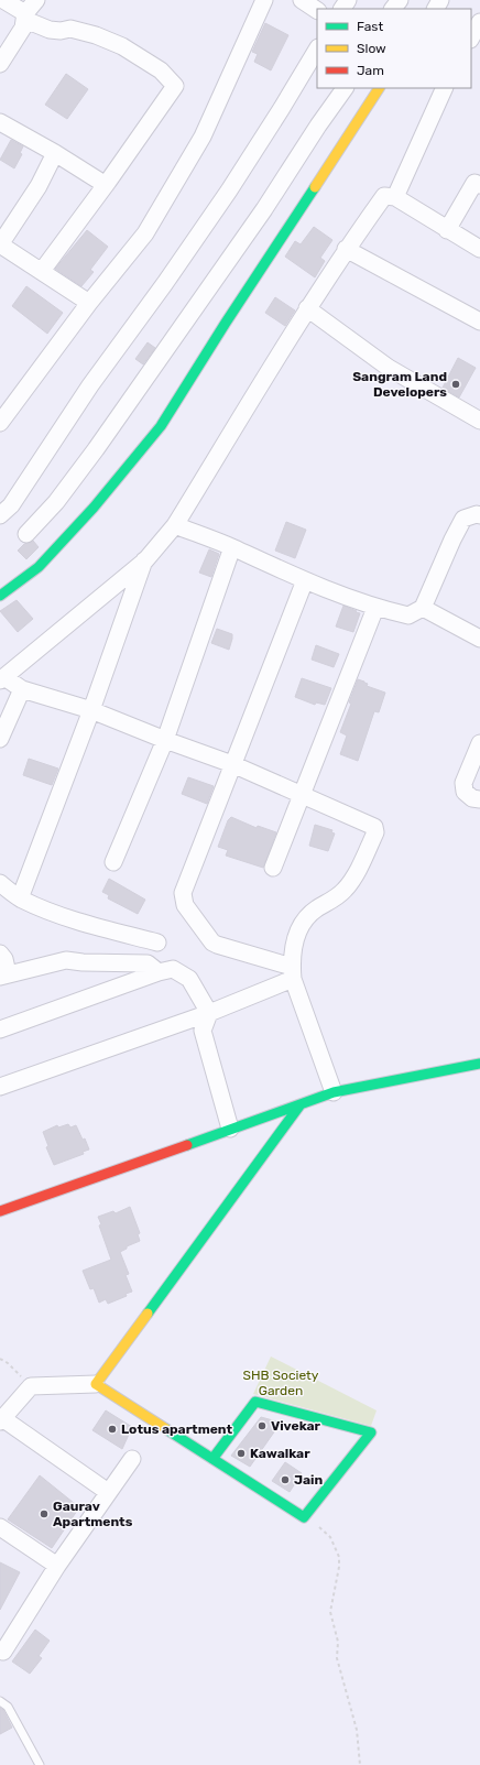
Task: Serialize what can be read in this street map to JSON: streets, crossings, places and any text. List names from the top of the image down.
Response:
{
  "parks": ["SHB Society Garden"],
  "places": [
    "Sangram Land Developers",
    "Vivekar",
    "Lotus apartment",
    "Kawalkar",
    "Jain",
    "Gaurav Apartments"
  ],
  "legend": ["Fast", "Slow", "Jam"]
}
